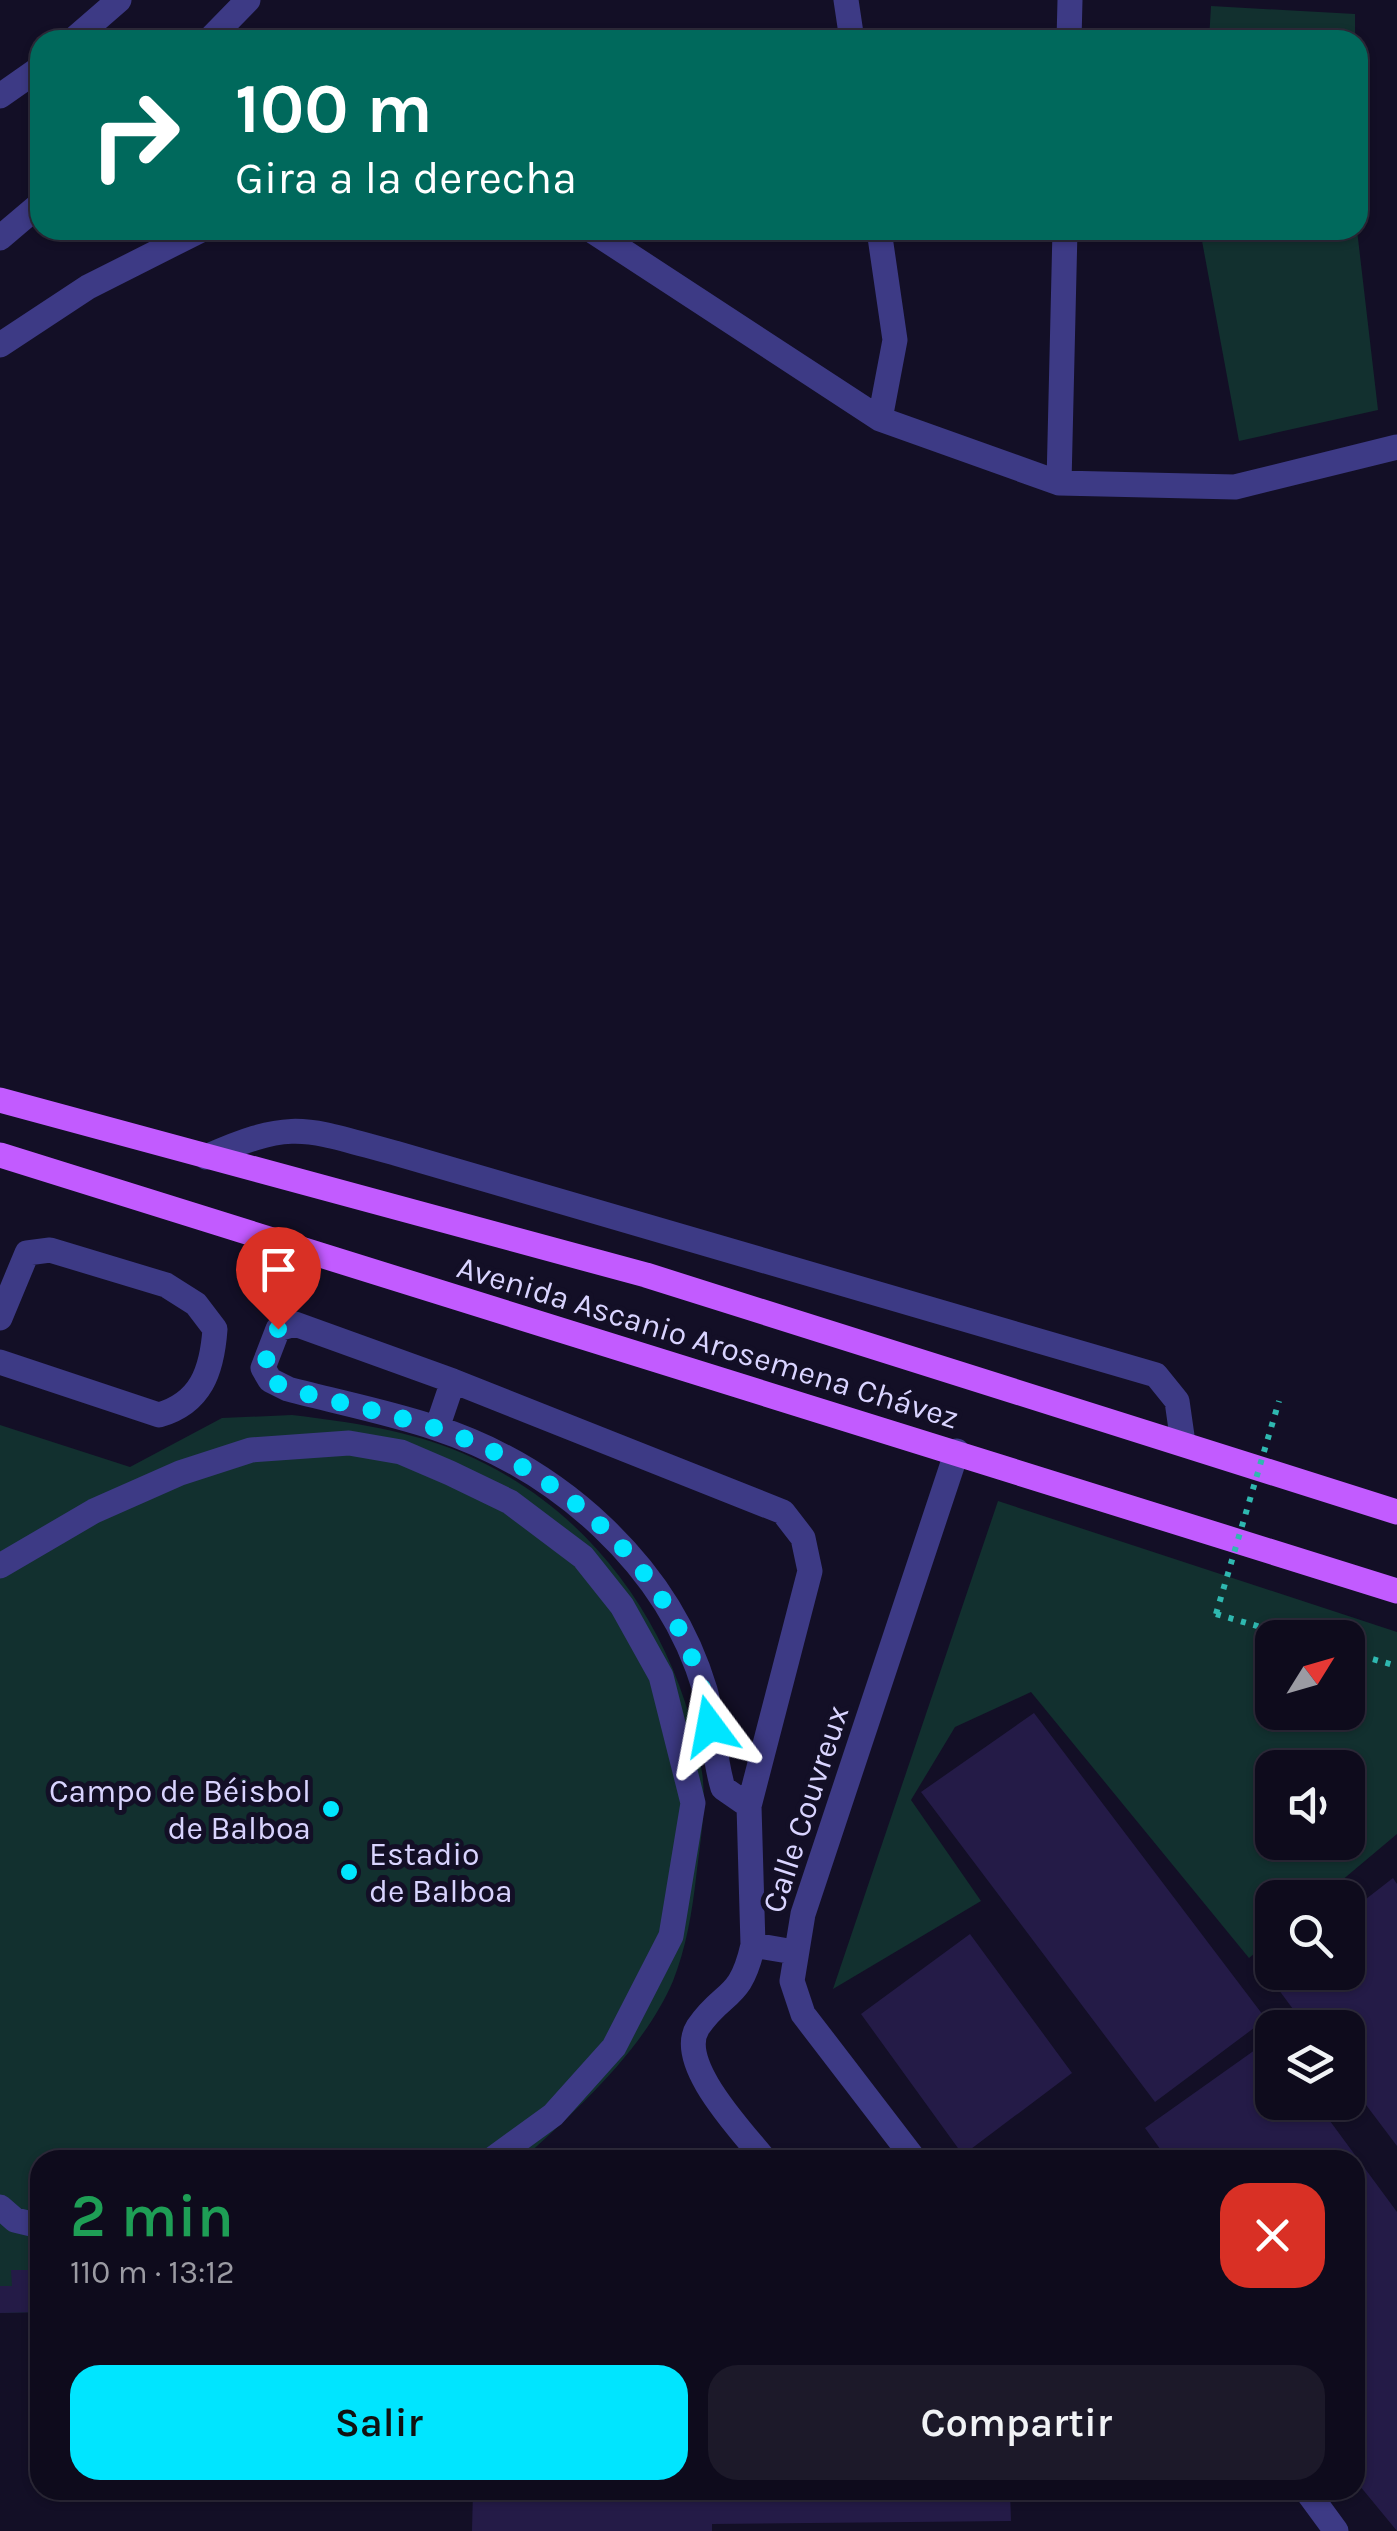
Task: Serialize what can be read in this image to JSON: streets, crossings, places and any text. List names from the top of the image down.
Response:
{
  "streets": {
    "main road": ["Avenida Ascanio Arosemena Chávez"],
    "street": ["Calle Couvreux"]
  },
  "crossings": [
    ["Avenida Ascanio Arosemena Chávez", "Calle Couvreux"]
  ],
  "places": ["Campo de Béisbol de Balboa", "Estadio de Balboa"],
  "north": "top right",
  "page": {
    "turn": ["100 m", "Gira a la derecha"],
    "heading": ["2 min", "110 m · 13:12"],
    "buttons": ["Salir", "Compartir"]
  }
}
